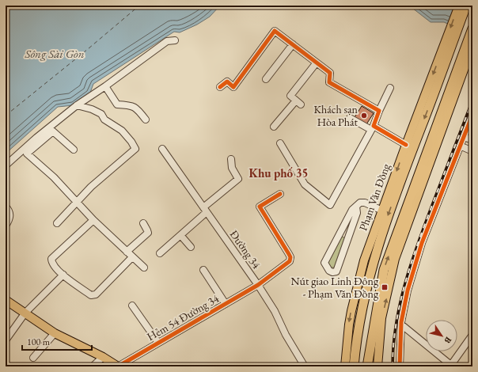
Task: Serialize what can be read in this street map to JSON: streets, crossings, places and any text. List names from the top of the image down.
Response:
{
  "streets": {
    "highway": ["Phạm Văn Đồng"],
    "street": ["Đường 34", "Hẻm 54 Đường 34"]
  },
  "crossings": [
    ["Đường 34", "Hẻm 54 Đường 34"]
  ],
  "districts": ["Khu phố 35"],
  "water": ["Sông Sài Gòn"],
  "places": {
    "other": ["Khách sạn Hòa Phát"],
    "transit": ["Nút giao Linh Đông - Phạm Văn Đồng"]
  },
  "scale_bar": "100 m",
  "north": "bottom right"
}
